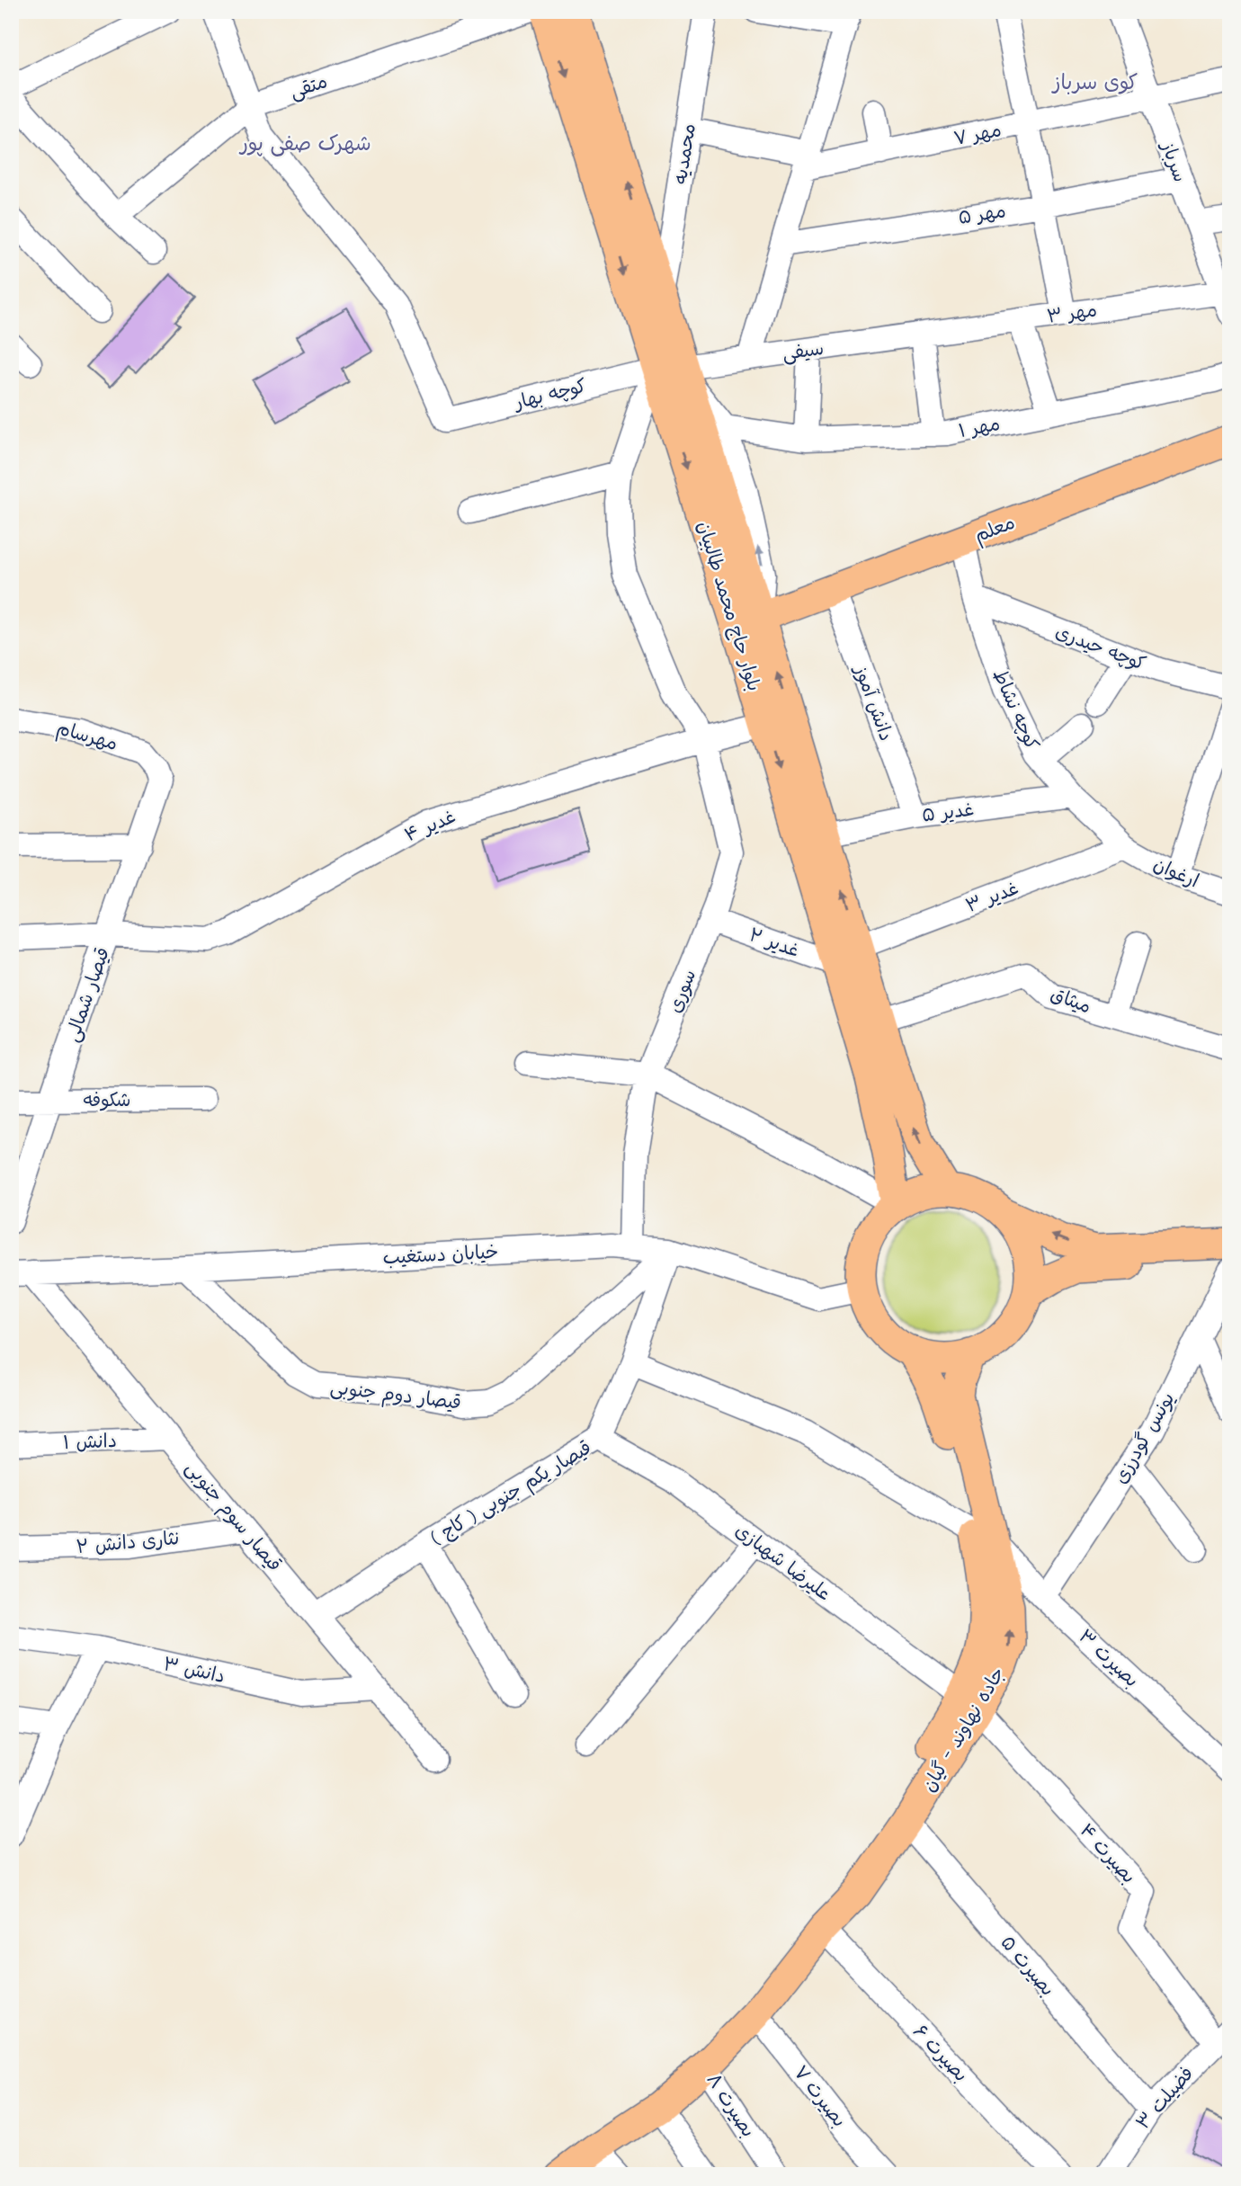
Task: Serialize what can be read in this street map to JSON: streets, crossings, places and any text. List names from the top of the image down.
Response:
{
  "streets": {
    "main road": ["معلم", "بلوار حاج محمد طالبیان", "جاده نهاوند - گیان"],
    "street": [
      "متقی",
      "مهر ۷",
      "محمدیه",
      "سرباز",
      "مهر ۵",
      "مهر ۳",
      "سیفی",
      "کوچه بهار",
      "مهر ۱",
      "کوچه حیدری",
      "دانش آموز",
      "کوچه نشاط",
      "مهرسام",
      "غدیر ۵",
      "غدیر ۴",
      "ارغوان",
      "غدیر ۳",
      "غدیر ۲",
      "سوری",
      "قیصار شمالی",
      "میثاق",
      "شکوفه",
      "خیابان دستغیب",
      "قیصار دوم جنوبی",
      "یونس گودرزی",
      "دانش ۱",
      "قیصار یکم جنوبی ( کاج )",
      "قیصار سوم جنوبی",
      "نثاری دانش ۲",
      "علیرضا شهبازی",
      "بصیرت ۳",
      "دانش ۳",
      "بصیرت ۴",
      "بصیرت ۵",
      "بصیرت ۶",
      "بصیرت ۷",
      "فضیلت ۳",
      "بصیرت ۸"
    ]
  },
  "crossings": [
    ["متقی", "کوچه بهار"],
    ["مهر ۷", "سرباز"],
    ["محمدیه", "بلوار حاج محمد طالبیان"],
    ["سرباز", "مهر ۵"],
    ["سرباز", "مهر ۳"],
    ["مهر ۳", "سیفی"],
    ["سیفی", "کوچه بهار"],
    ["سیفی", "بلوار حاج محمد طالبیان"],
    ["سیفی", "سوری"],
    ["کوچه بهار", "بلوار حاج محمد طالبیان"],
    ["کوچه بهار", "سوری"],
    ["معلم", "بلوار حاج محمد طالبیان"],
    ["معلم", "دانش آموز"],
    ["معلم", "کوچه نشاط"],
    ["بلوار حاج محمد طالبیان", "غدیر ۵"],
    ["بلوار حاج محمد طالبیان", "غدیر ۴"],
    ["بلوار حاج محمد طالبیان", "غدیر ۳"],
    ["بلوار حاج محمد طالبیان", "غدیر ۲"],
    ["بلوار حاج محمد طالبیان", "سوری"],
    ["بلوار حاج محمد طالبیان", "میثاق"],
    ["بلوار حاج محمد طالبیان", "خیابان دستغیب"],
    ["بلوار حاج محمد طالبیان", "جاده نهاوند - گیان"],
    ["کوچه حیدری", "کوچه نشاط"],
    ["دانش آموز", "غدیر ۵"],
    ["کوچه نشاط", "غدیر ۵"],
    ["کوچه نشاط", "ارغوان"],
    ["کوچه نشاط", "غدیر ۳"],
    ["مهرسام", "قیصار شمالی"],
    ["غدیر ۴", "سوری"],
    ["غدیر ۴", "قیصار شمالی"],
    ["ارغوان", "غدیر ۳"],
    ["غدیر ۳", "غدیر ۲"],
    ["غدیر ۲", "سوری"],
    ["سوری", "خیابان دستغیب"],
    ["قیصار شمالی", "شکوفه"],
    ["خیابان دستغیب", "قیصار دوم جنوبی"],
    ["خیابان دستغیب", "قیصار یکم جنوبی ( کاج )"],
    ["خیابان دستغیب", "قیصار سوم جنوبی"],
    ["خیابان دستغیب", "جاده نهاوند - گیان"],
    ["قیصار دوم جنوبی", "قیصار یکم جنوبی ( کاج )"],
    ["یونس گودرزی", "بصیرت ۳"],
    ["دانش ۱", "قیصار سوم جنوبی"],
    ["قیصار یکم جنوبی ( کاج )", "قیصار سوم جنوبی"],
    ["قیصار یکم جنوبی ( کاج )", "علیرضا شهبازی"],
    ["قیصار یکم جنوبی ( کاج )", "بصیرت ۳"],
    ["قیصار سوم جنوبی", "نثاری دانش ۲"],
    ["قیصار سوم جنوبی", "دانش ۳"],
    ["علیرضا شهبازی", "جاده نهاوند - گیان"],
    ["علیرضا شهبازی", "بصیرت ۴"],
    ["بصیرت ۳", "جاده نهاوند - گیان"],
    ["جاده نهاوند - گیان", "بصیرت ۴"],
    ["جاده نهاوند - گیان", "بصیرت ۵"],
    ["جاده نهاوند - گیان", "بصیرت ۶"],
    ["جاده نهاوند - گیان", "بصیرت ۷"],
    ["جاده نهاوند - گیان", "بصیرت ۸"],
    ["بصیرت ۴", "فضیلت ۳"],
    ["بصیرت ۵", "فضیلت ۳"]
  ],
  "districts": ["کوی سرباز", "شهرک صفی پور"]
}
